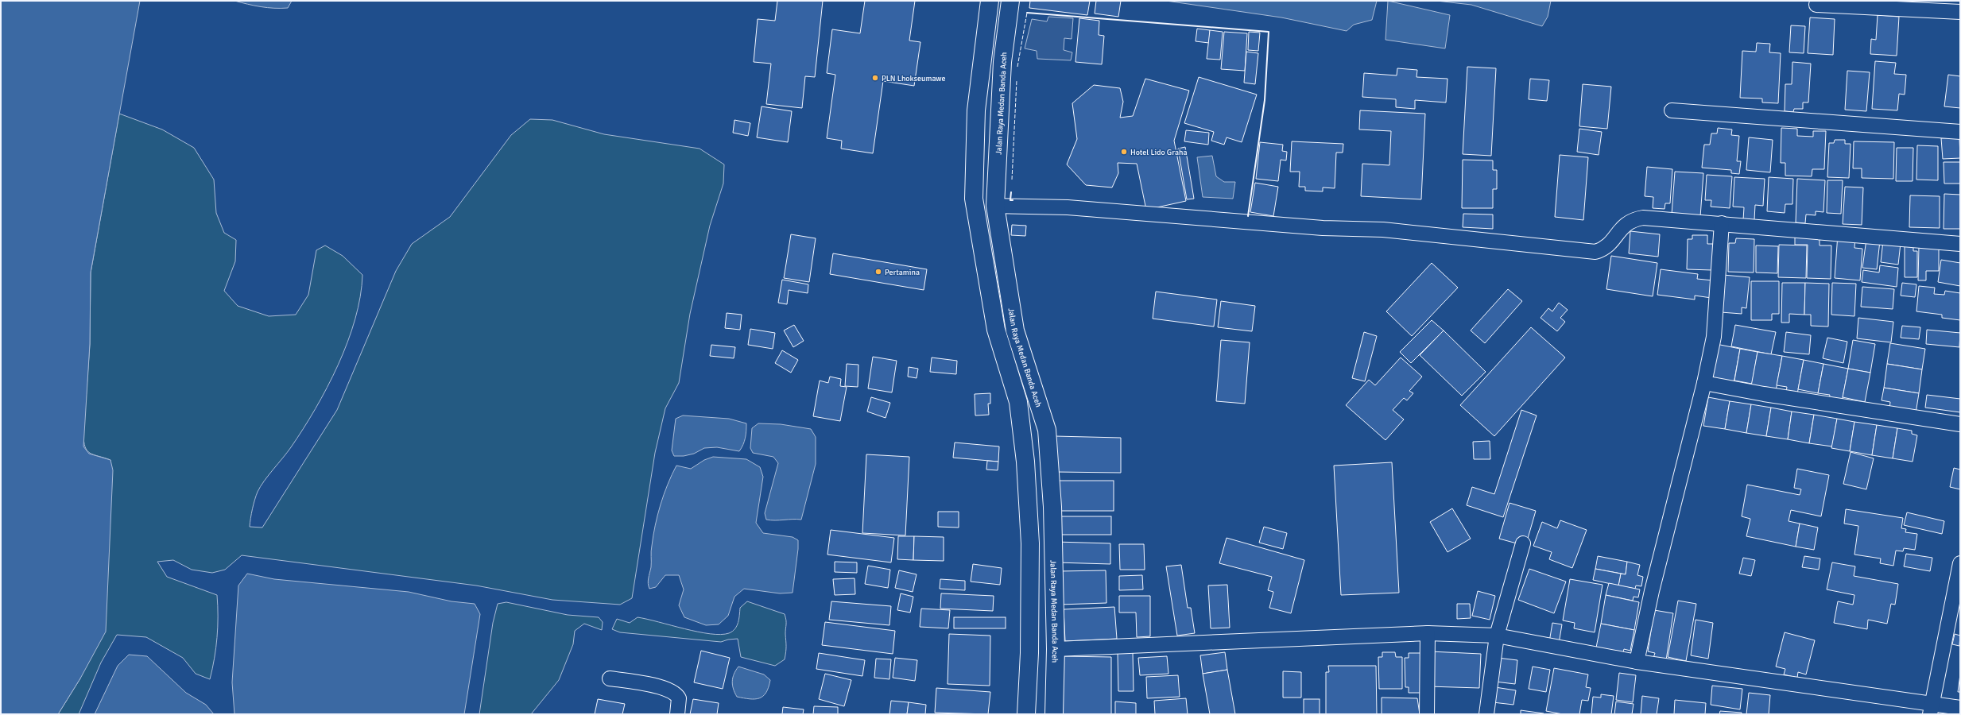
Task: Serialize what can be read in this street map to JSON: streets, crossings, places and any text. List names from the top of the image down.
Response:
{
  "streets": {
    "highway": ["Jalan Raya Medan Banda Aceh"]
  },
  "places": ["PLN Lhokseumawe", "Hotel Lido Graha", "Pertamina"]
}
